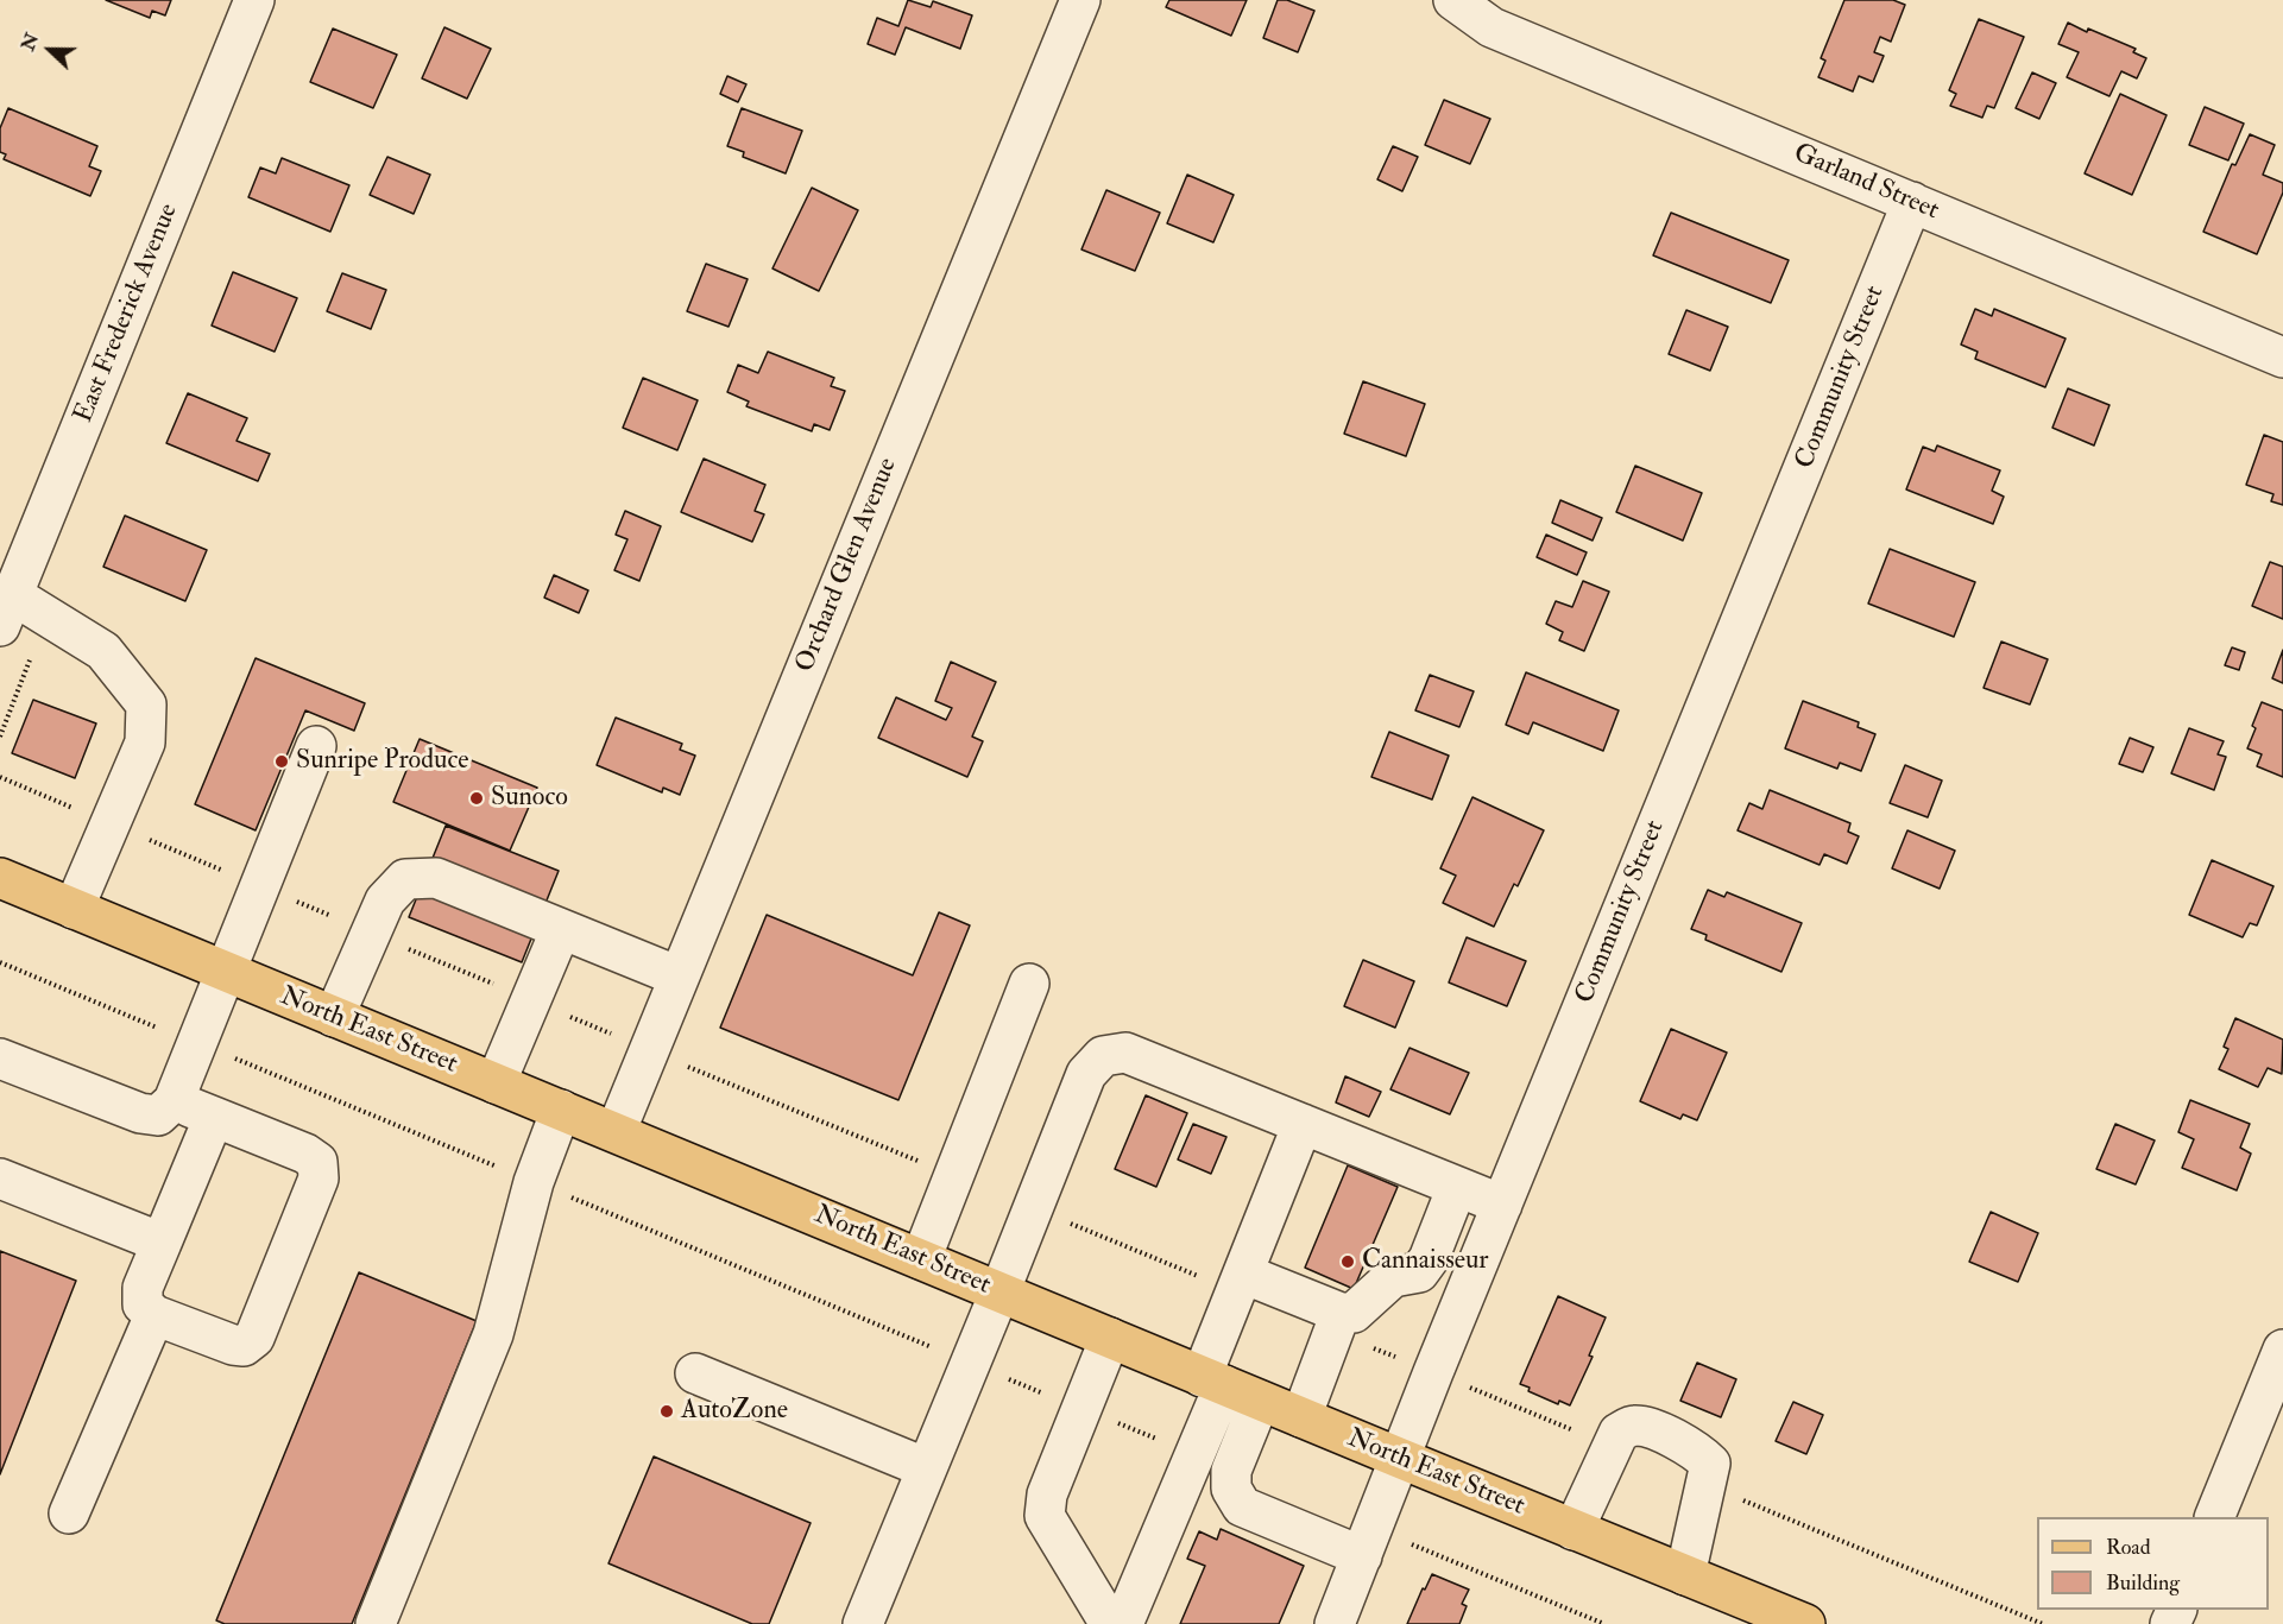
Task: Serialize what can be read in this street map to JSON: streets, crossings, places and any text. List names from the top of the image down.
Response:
{
  "streets": {
    "main road": ["North East Street"],
    "street": [
      "Garland Street",
      "East Frederick Avenue",
      "Community Street",
      "Orchard Glen Avenue"
    ]
  },
  "crossings": [
    ["Garland Street", "Community Street"],
    ["Community Street", "North East Street"],
    ["Orchard Glen Avenue", "North East Street"]
  ],
  "places": [
    "Sunripe Produce",
    "Sunoco",
    "Cannaisseur",
    "AutoZone"
  ],
  "legend": ["Road", "Building"],
  "north": "left"
}
